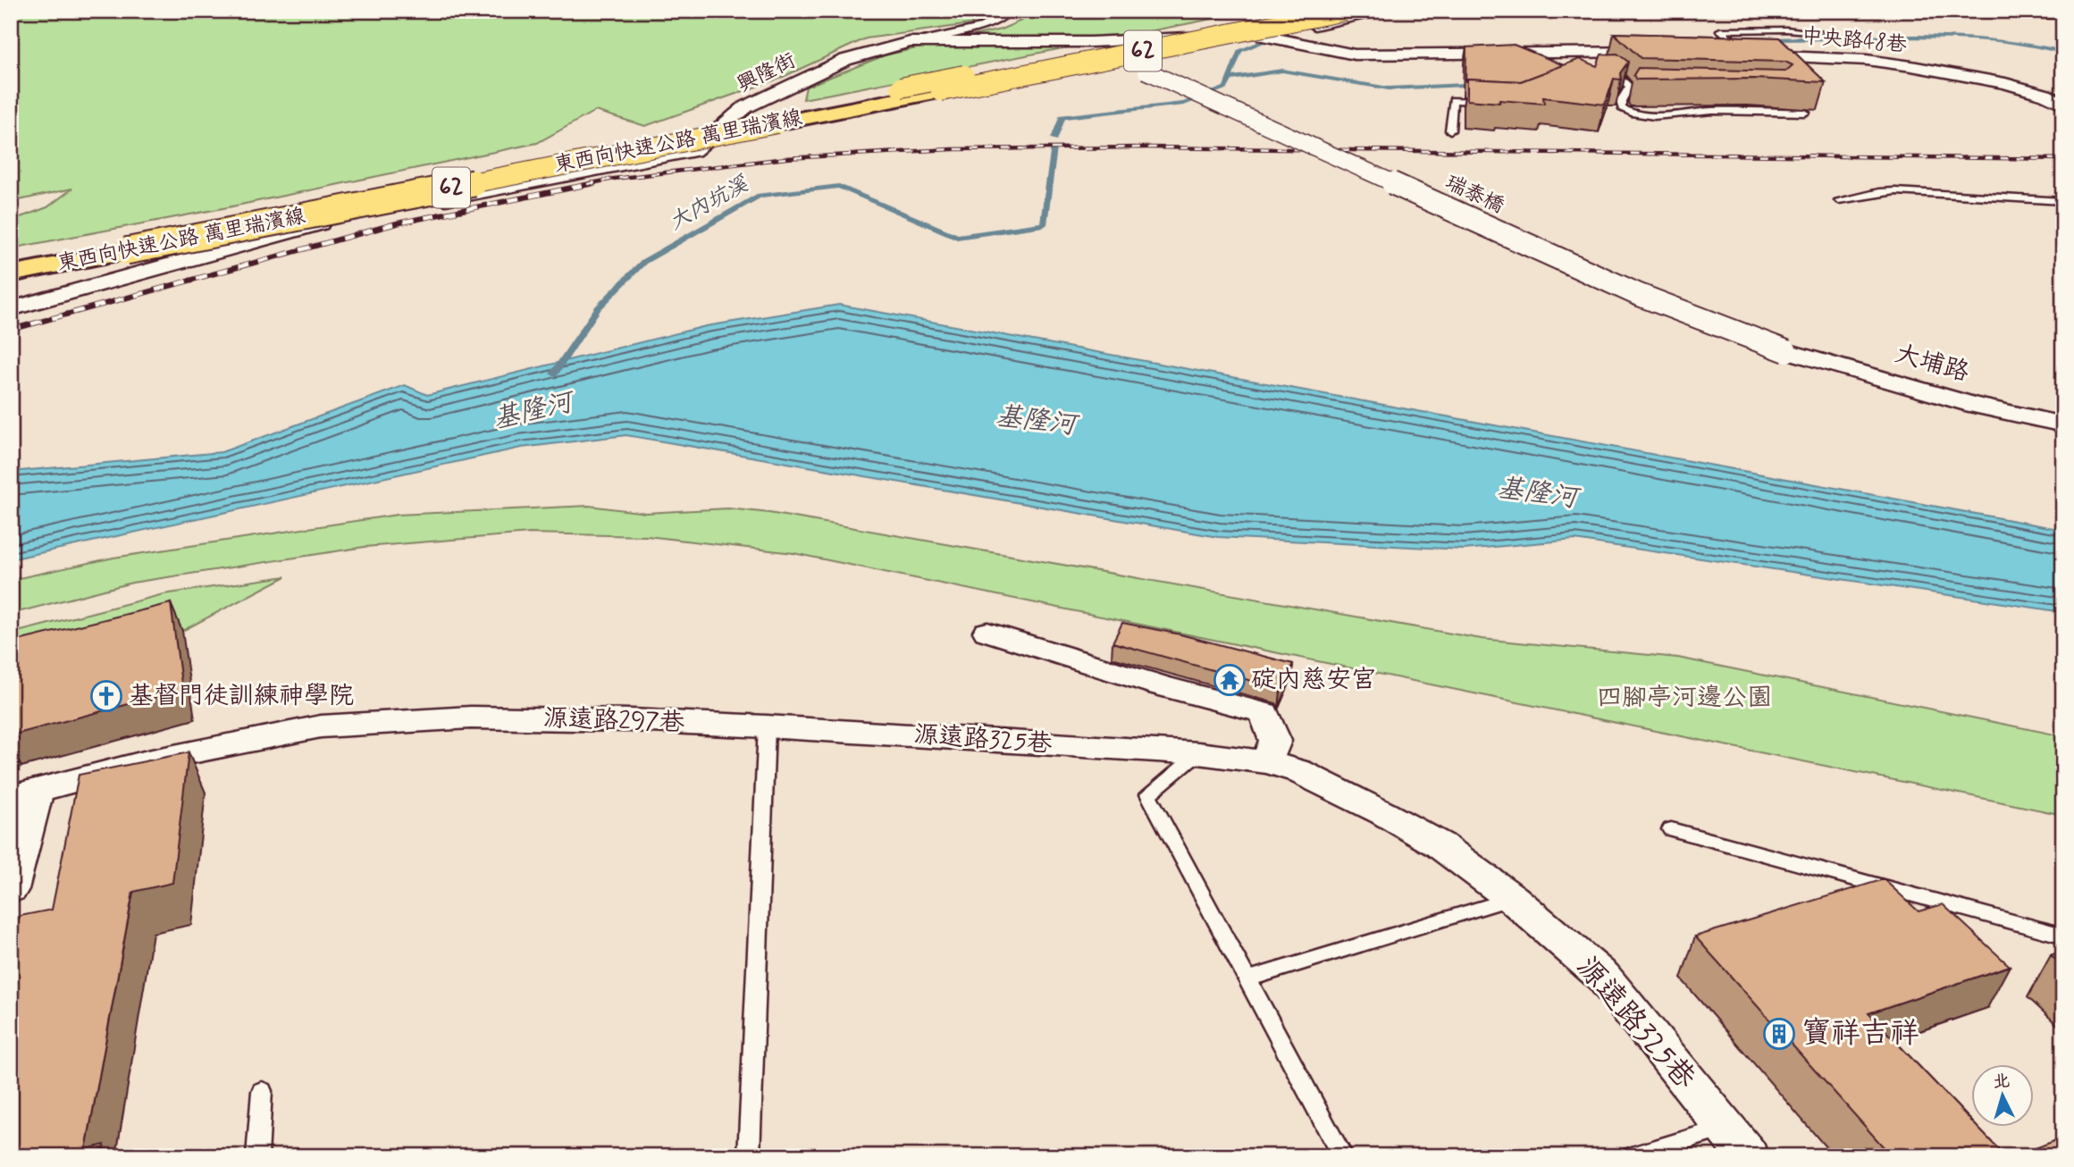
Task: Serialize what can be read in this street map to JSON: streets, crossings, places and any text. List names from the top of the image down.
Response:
{
  "streets": {
    "highway": ["62", "東西向快速公路 萬里瑞濱線"],
    "street": [
      "中央路48巷",
      "興隆街",
      "瑞泰橋",
      "大埔路",
      "源遠路297巷",
      "源遠路325巷"
    ]
  },
  "crossings": [
    ["瑞泰橋", "大埔路"],
    ["源遠路297巷", "源遠路325巷"]
  ],
  "water": ["大內坑溪", "基隆河"],
  "parks": ["四腳亭河邊公園"],
  "places": {
    "temple": ["碇內慈安宮"],
    "church": ["基督門徒訓練神學院"],
    "building": ["寶祥吉祥"]
  },
  "north": "top"
}
